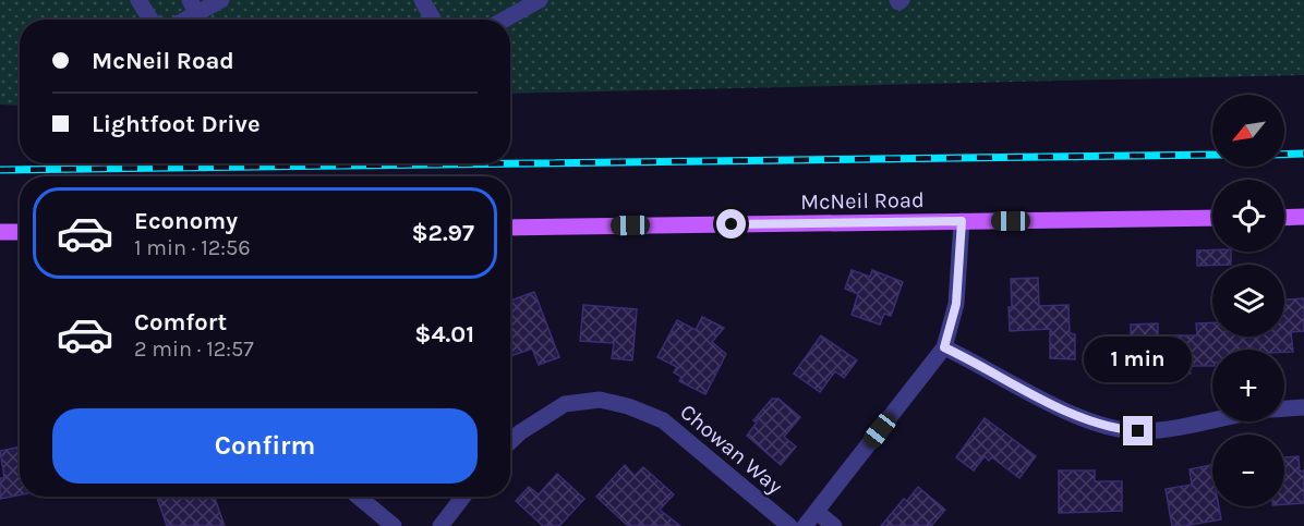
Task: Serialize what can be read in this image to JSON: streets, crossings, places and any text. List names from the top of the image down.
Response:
{
  "streets": {
    "main road": ["McNeil Road"],
    "street": ["Chowan Way"]
  },
  "north": "bottom left",
  "page": {
    "banner": ["McNeil Road", "Lightfoot Drive"],
    "map_buttons": ["+", "−"],
    "list": [
      {
        "name": "Economy",
        "note": "1 min · 12:56",
        "value": "$2.97"
      },
      {
        "name": "Comfort",
        "note": "2 min · 12:57",
        "value": "$4.01"
      }
    ],
    "bubble": "1 min",
    "buttons": "Confirm"
  }
}
